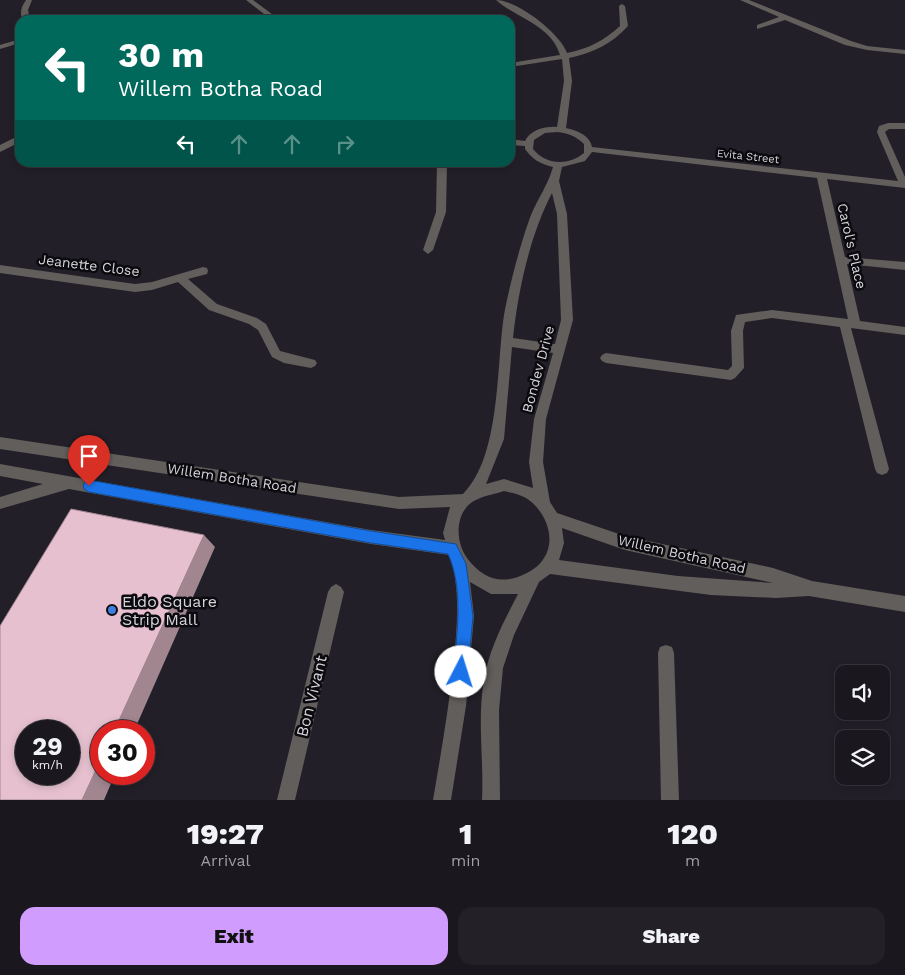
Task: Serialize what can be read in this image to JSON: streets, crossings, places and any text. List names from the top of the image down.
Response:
{
  "streets": {
    "street": [
      "Evita Street",
      "Carol's Place",
      "Jeanette Close",
      "Bondev Drive",
      "Willem Botha Road",
      "Bon Vivant"
    ]
  },
  "crossings": [
    ["Evita Street", "Carol's Place"],
    ["Evita Street", "Bondev Drive"],
    ["Bondev Drive", "Willem Botha Road"]
  ],
  "places": ["Eldo Square Strip Mall"],
  "page": {
    "turn": ["30 m", "Willem Botha Road"],
    "speed": "29 km/h",
    "limit": "30",
    "eta": [
      "19:27",
      "Arrival",
      "1",
      "min",
      "120",
      "m"
    ],
    "buttons": ["Exit", "Share"]
  }
}
